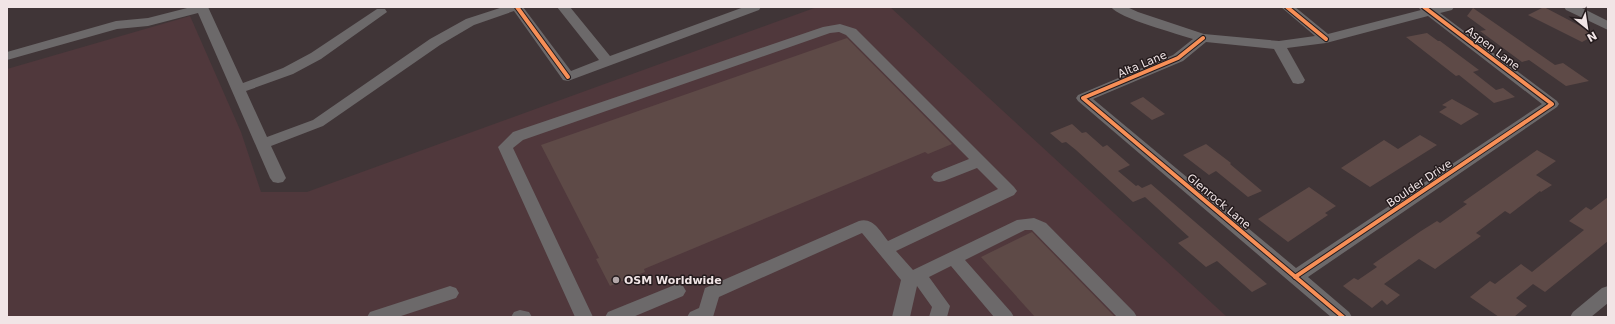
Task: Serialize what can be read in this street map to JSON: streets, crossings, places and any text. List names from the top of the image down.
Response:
{
  "streets": {
    "street": [
      "Aspen Lane",
      "Alta Lane",
      "Boulder Drive",
      "Glenrock Lane"
    ]
  },
  "crossings": [
    ["Aspen Lane", "Boulder Drive"],
    ["Alta Lane", "Glenrock Lane"],
    ["Boulder Drive", "Glenrock Lane"]
  ],
  "places": ["OSM Worldwide"],
  "north": "bottom right"
}
